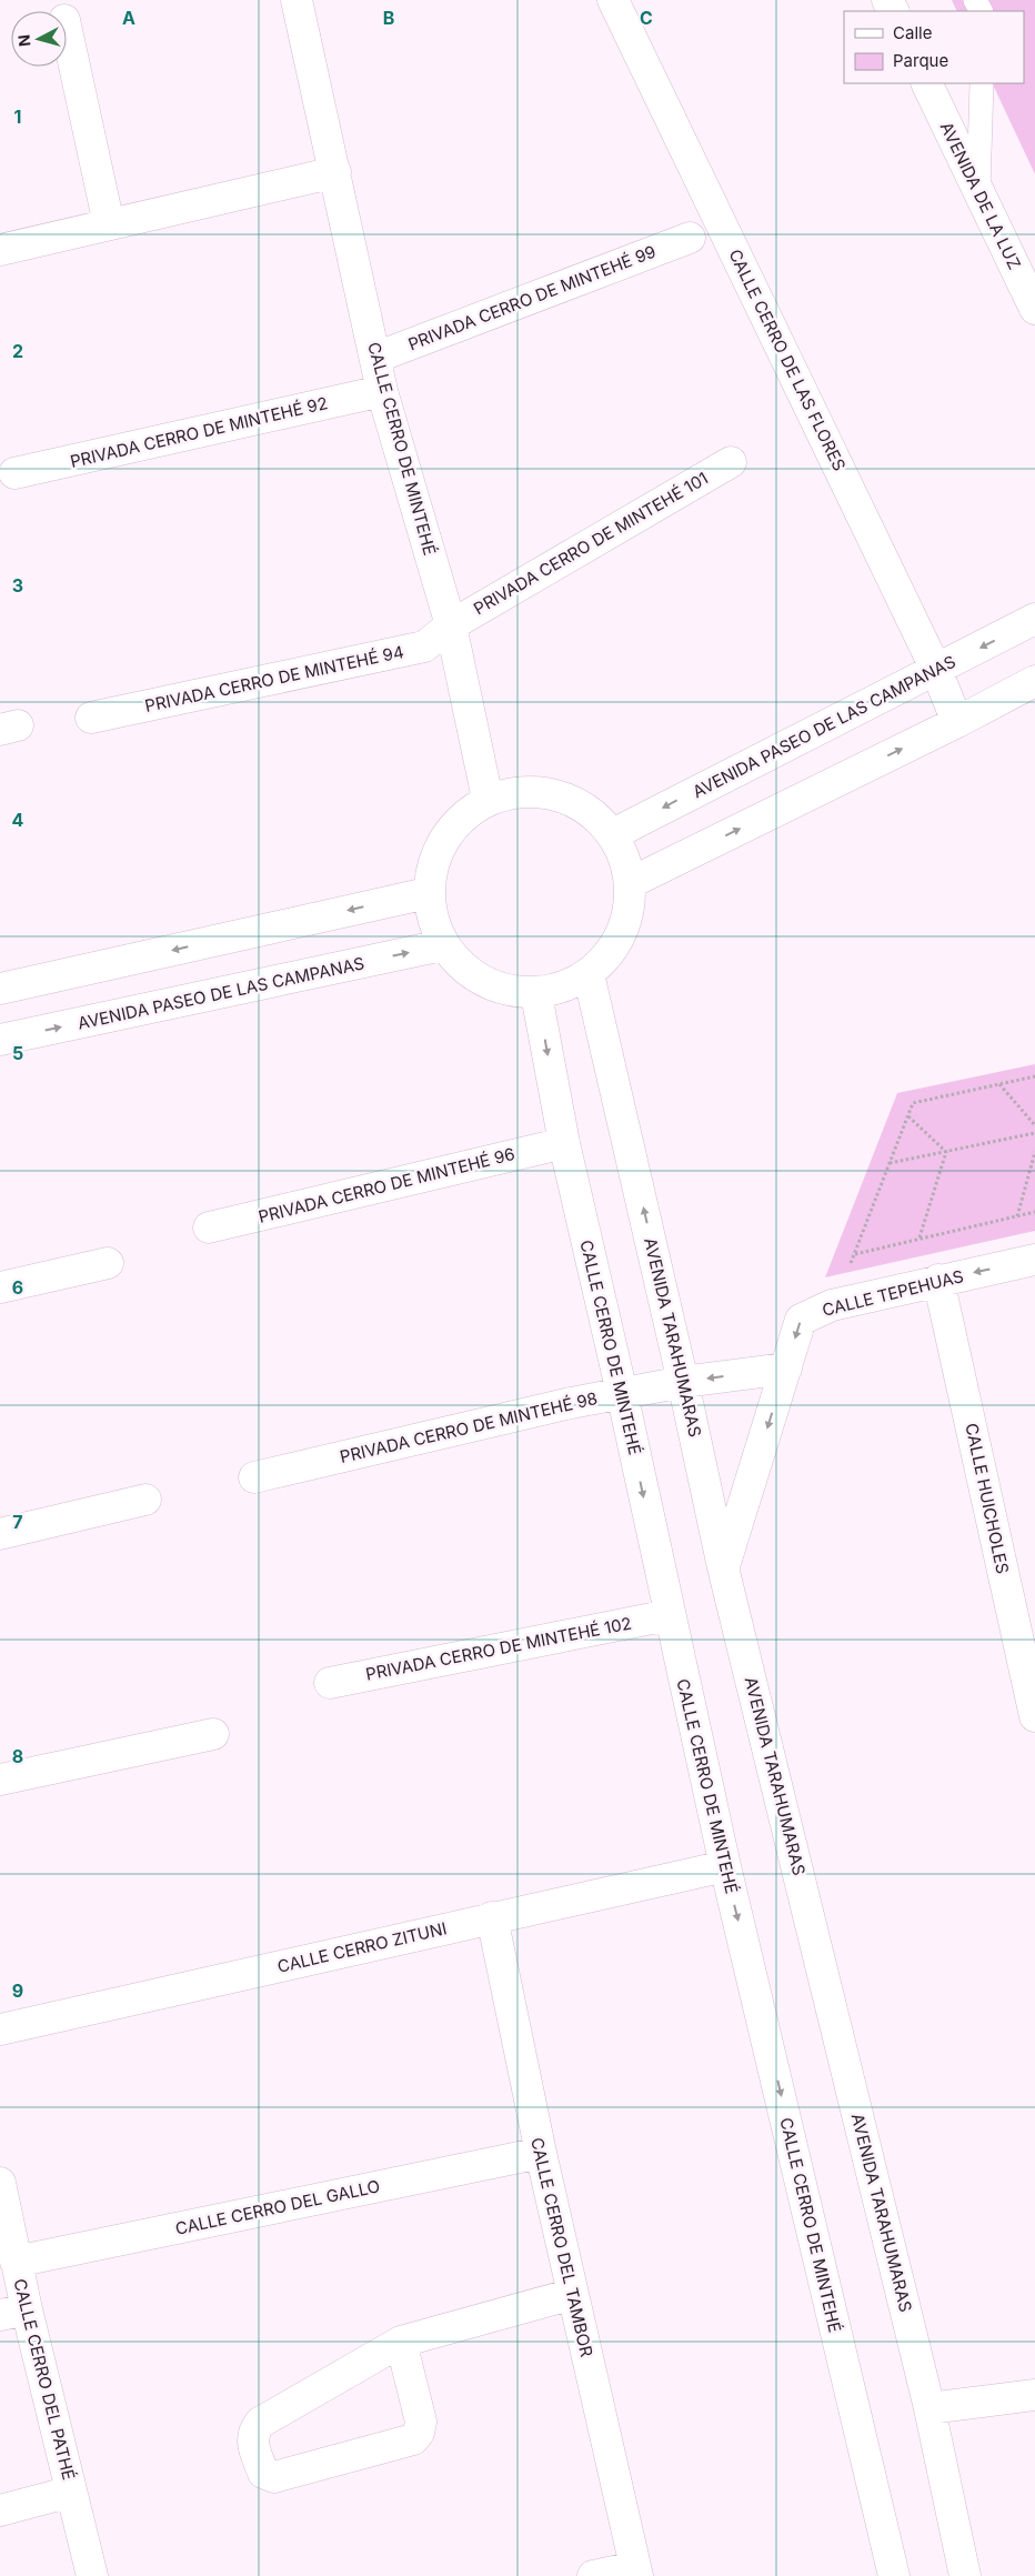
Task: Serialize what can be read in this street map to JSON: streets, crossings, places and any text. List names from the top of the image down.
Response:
{
  "streets": {
    "street": [
      "AVENIDA DE LA LUZ",
      "PRIVADA CERRO DE MINTEHÉ 99",
      "CALLE CERRO DE LAS FLORES",
      "PRIVADA CERRO DE MINTEHÉ 92",
      "CALLE CERRO DE MINTEHÉ",
      "PRIVADA CERRO DE MINTEHÉ 101",
      "PRIVADA CERRO DE MINTEHÉ 94",
      "AVENIDA PASEO DE LAS CAMPANAS",
      "PRIVADA CERRO DE MINTEHÉ 96",
      "CALLE TEPEHUAS",
      "AVENIDA TARAHUMARAS",
      "PRIVADA CERRO DE MINTEHÉ 98",
      "CALLE HUICHOLES",
      "PRIVADA CERRO DE MINTEHÉ 102",
      "CALLE CERRO ZITUNI",
      "CALLE CERRO DEL GALLO",
      "CALLE CERRO DEL TAMBOR",
      "CALLE CERRO DEL PATHÉ"
    ]
  },
  "crossings": [
    ["PRIVADA CERRO DE MINTEHÉ 99", "CALLE CERRO DE MINTEHÉ"],
    ["CALLE CERRO DE LAS FLORES", "AVENIDA PASEO DE LAS CAMPANAS"],
    ["PRIVADA CERRO DE MINTEHÉ 92", "CALLE CERRO DE MINTEHÉ"],
    ["CALLE CERRO DE MINTEHÉ", "PRIVADA CERRO DE MINTEHÉ 101"],
    ["CALLE CERRO DE MINTEHÉ", "PRIVADA CERRO DE MINTEHÉ 94"],
    ["CALLE CERRO DE MINTEHÉ", "PRIVADA CERRO DE MINTEHÉ 96"],
    ["CALLE CERRO DE MINTEHÉ", "PRIVADA CERRO DE MINTEHÉ 98"],
    ["CALLE CERRO DE MINTEHÉ", "PRIVADA CERRO DE MINTEHÉ 102"],
    ["CALLE CERRO DE MINTEHÉ", "CALLE CERRO ZITUNI"],
    ["PRIVADA CERRO DE MINTEHÉ 101", "PRIVADA CERRO DE MINTEHÉ 94"],
    ["CALLE TEPEHUAS", "AVENIDA TARAHUMARAS"],
    ["CALLE TEPEHUAS", "CALLE HUICHOLES"],
    ["AVENIDA TARAHUMARAS", "PRIVADA CERRO DE MINTEHÉ 98"],
    ["CALLE CERRO ZITUNI", "CALLE CERRO DEL TAMBOR"],
    ["CALLE CERRO DEL GALLO", "CALLE CERRO DEL TAMBOR"],
    ["CALLE CERRO DEL GALLO", "CALLE CERRO DEL PATHÉ"]
  ],
  "one_way": ["CALLE CERRO DE MINTEHÉ", "CALLE TEPEHUAS"],
  "legend": ["Calle", "Parque"],
  "north": "left",
  "grid": {
    "columns": ["A", "B", "C"],
    "rows": [
      "1",
      "2",
      "3",
      "4",
      "5",
      "6",
      "7",
      "8",
      "9"
    ]
  }
}
